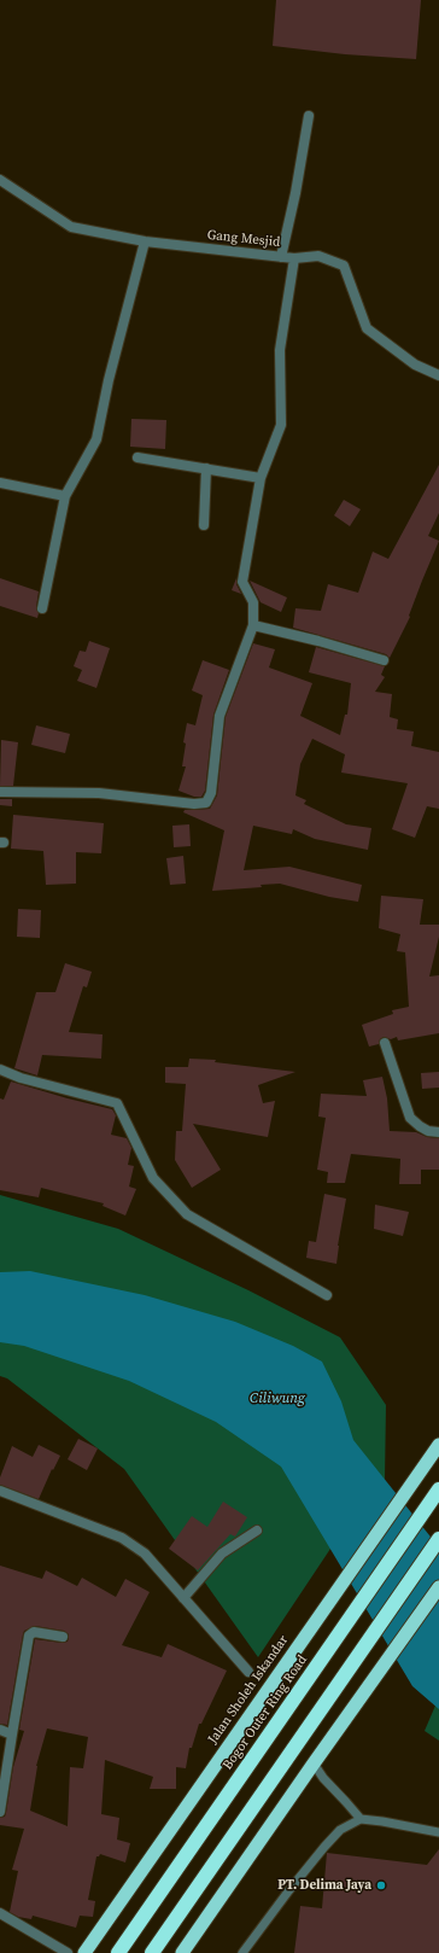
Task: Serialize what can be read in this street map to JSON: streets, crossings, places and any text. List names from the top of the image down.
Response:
{
  "streets": {
    "highway": ["Jalan Sholeh Iskandar", "Bogor Outer Ring Road"],
    "street": ["Gang Mesjid"]
  },
  "water": ["Ciliwung"],
  "places": ["PT. Delima Jaya"]
}
